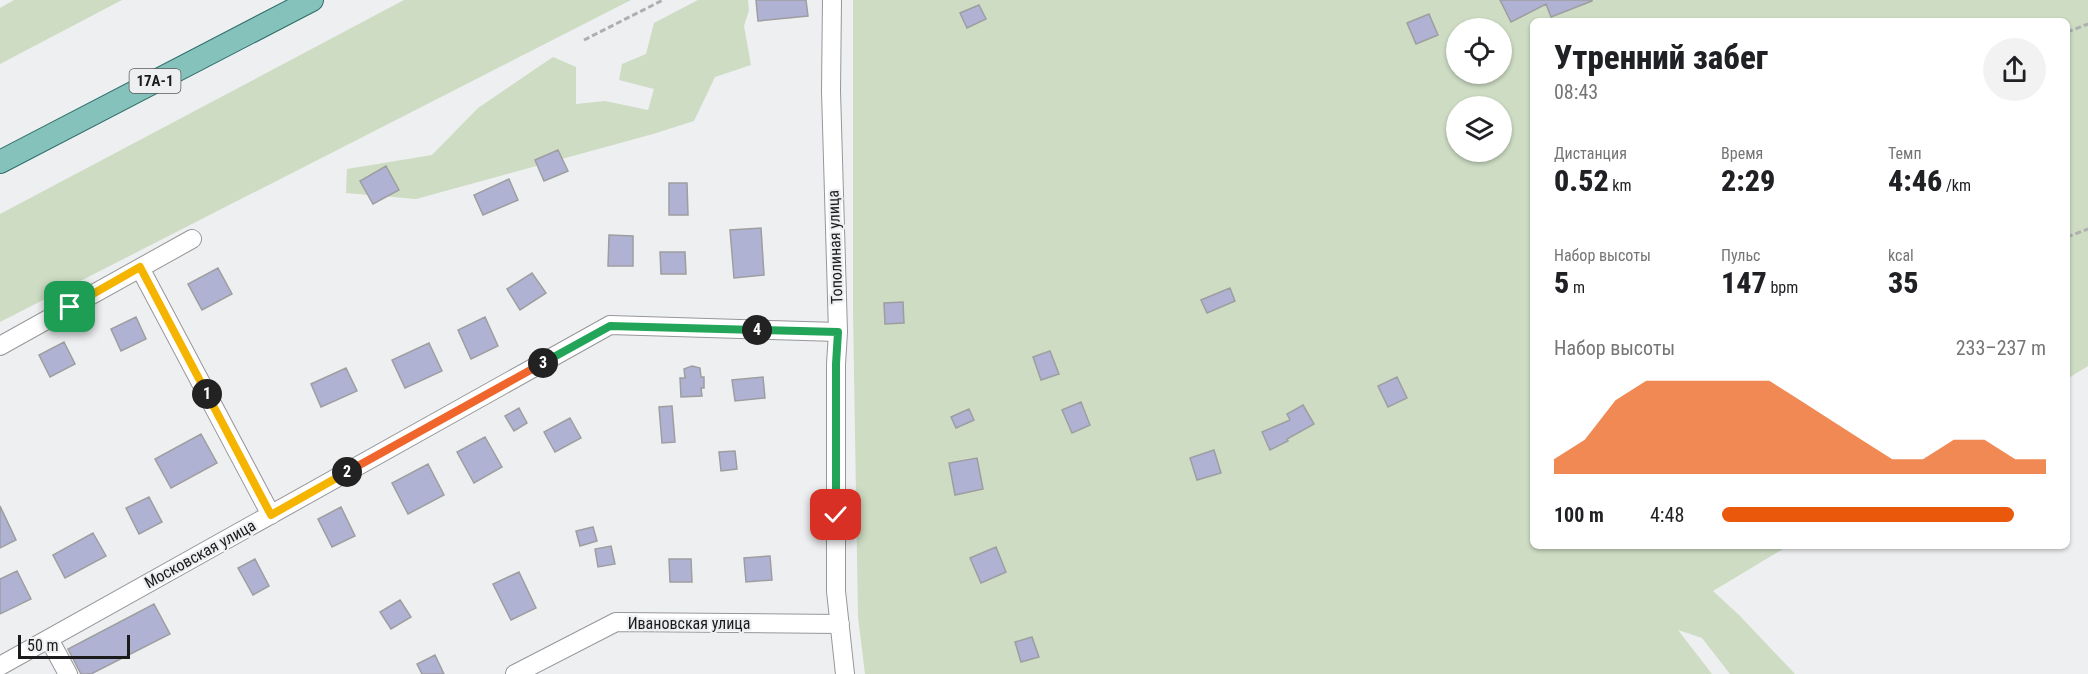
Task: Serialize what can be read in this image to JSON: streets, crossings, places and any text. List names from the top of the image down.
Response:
{
  "streets": {
    "main road": ["17А-1"],
    "street": ["Тополиная улица", "Московская улица", "Ивановская улица"]
  },
  "crossings": [
    ["Тополиная улица", "Московская улица"],
    ["Тополиная улица", "Ивановская улица"]
  ],
  "scale_bar": "50 m",
  "page": {
    "heading": ["Утренний забег", "08:43"],
    "stats": [
      ["Дистанция", "0.52 km"],
      ["Время", "2:29"],
      ["Темп", "4:46 /km"],
      ["Набор высоты", "5 m"],
      ["Пульс", "147 bpm"],
      ["kcal", "35"]
    ],
    "pins": [
      "4",
      "3",
      "1",
      "2"
    ],
    "chart": ["Набор высоты", "233–237 m"],
    "list": [
      {
        "name": "100 m",
        "note": "4:48"
      }
    ],
    "scale": "50 m"
  }
}
